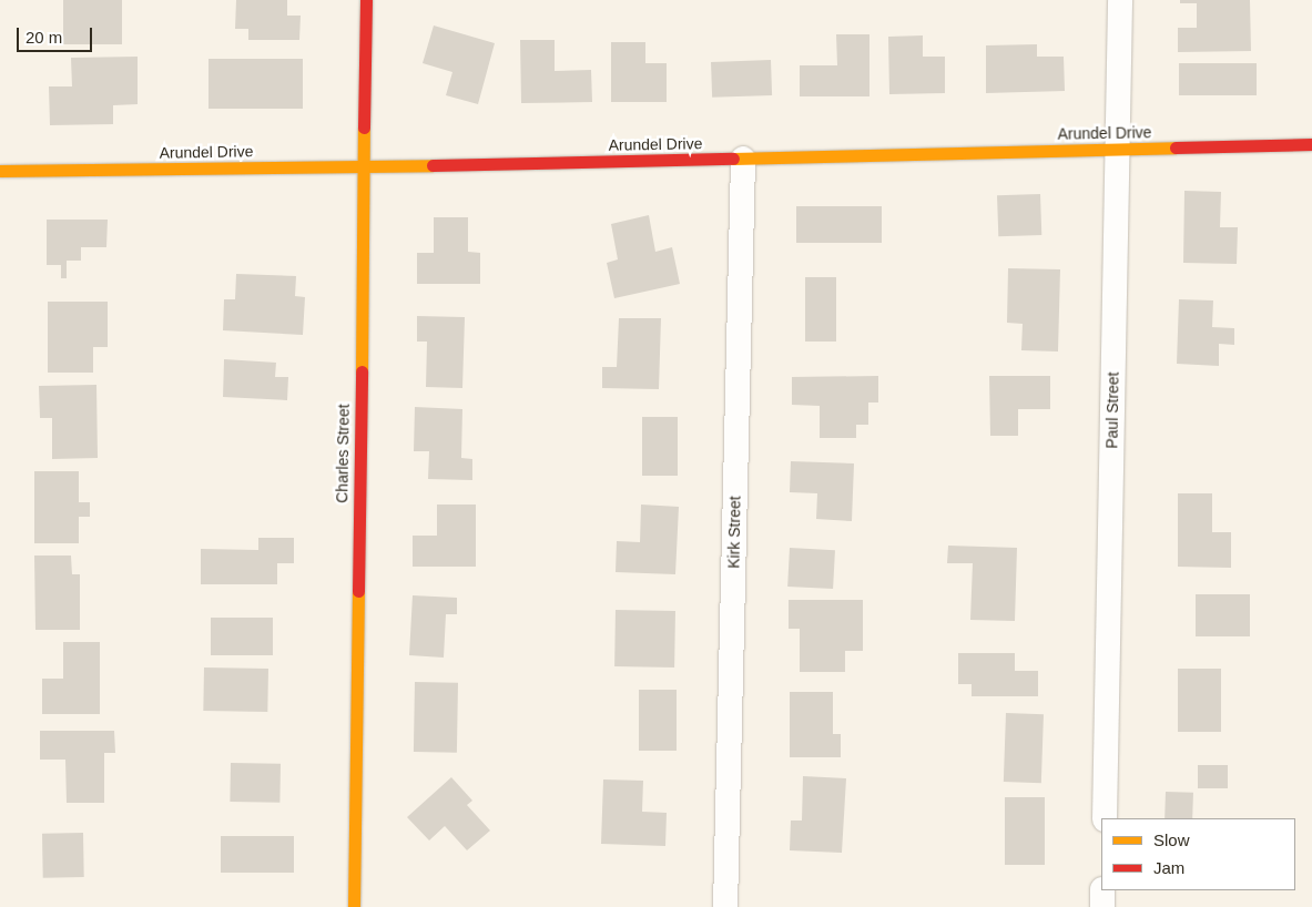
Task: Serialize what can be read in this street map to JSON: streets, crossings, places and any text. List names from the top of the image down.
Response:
{
  "streets": {
    "street": [
      "Arundel Drive",
      "Paul Street",
      "Charles Street",
      "Kirk Street"
    ]
  },
  "crossings": [
    ["Arundel Drive", "Paul Street"],
    ["Arundel Drive", "Charles Street"],
    ["Arundel Drive", "Kirk Street"]
  ],
  "legend": ["Slow", "Jam"],
  "scale_bar": "20 m"
}
